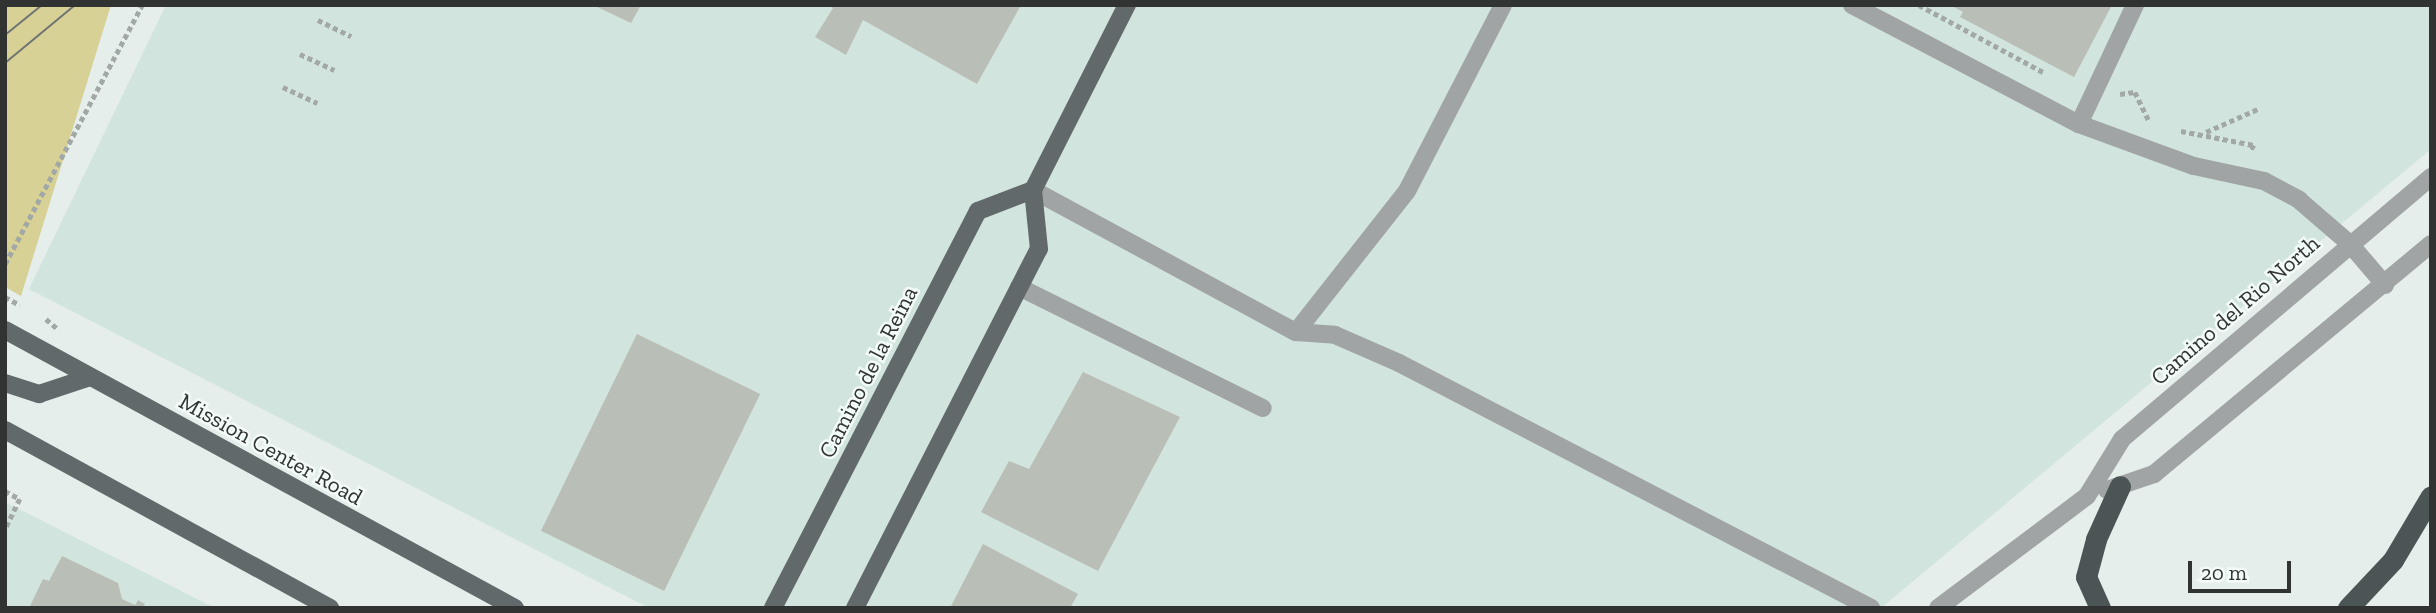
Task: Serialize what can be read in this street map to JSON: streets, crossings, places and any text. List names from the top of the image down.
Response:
{
  "streets": {
    "main road": ["Camino de la Reina", "Mission Center Road"],
    "street": ["Camino del Rio North"]
  },
  "scale_bar": "20 m"
}
